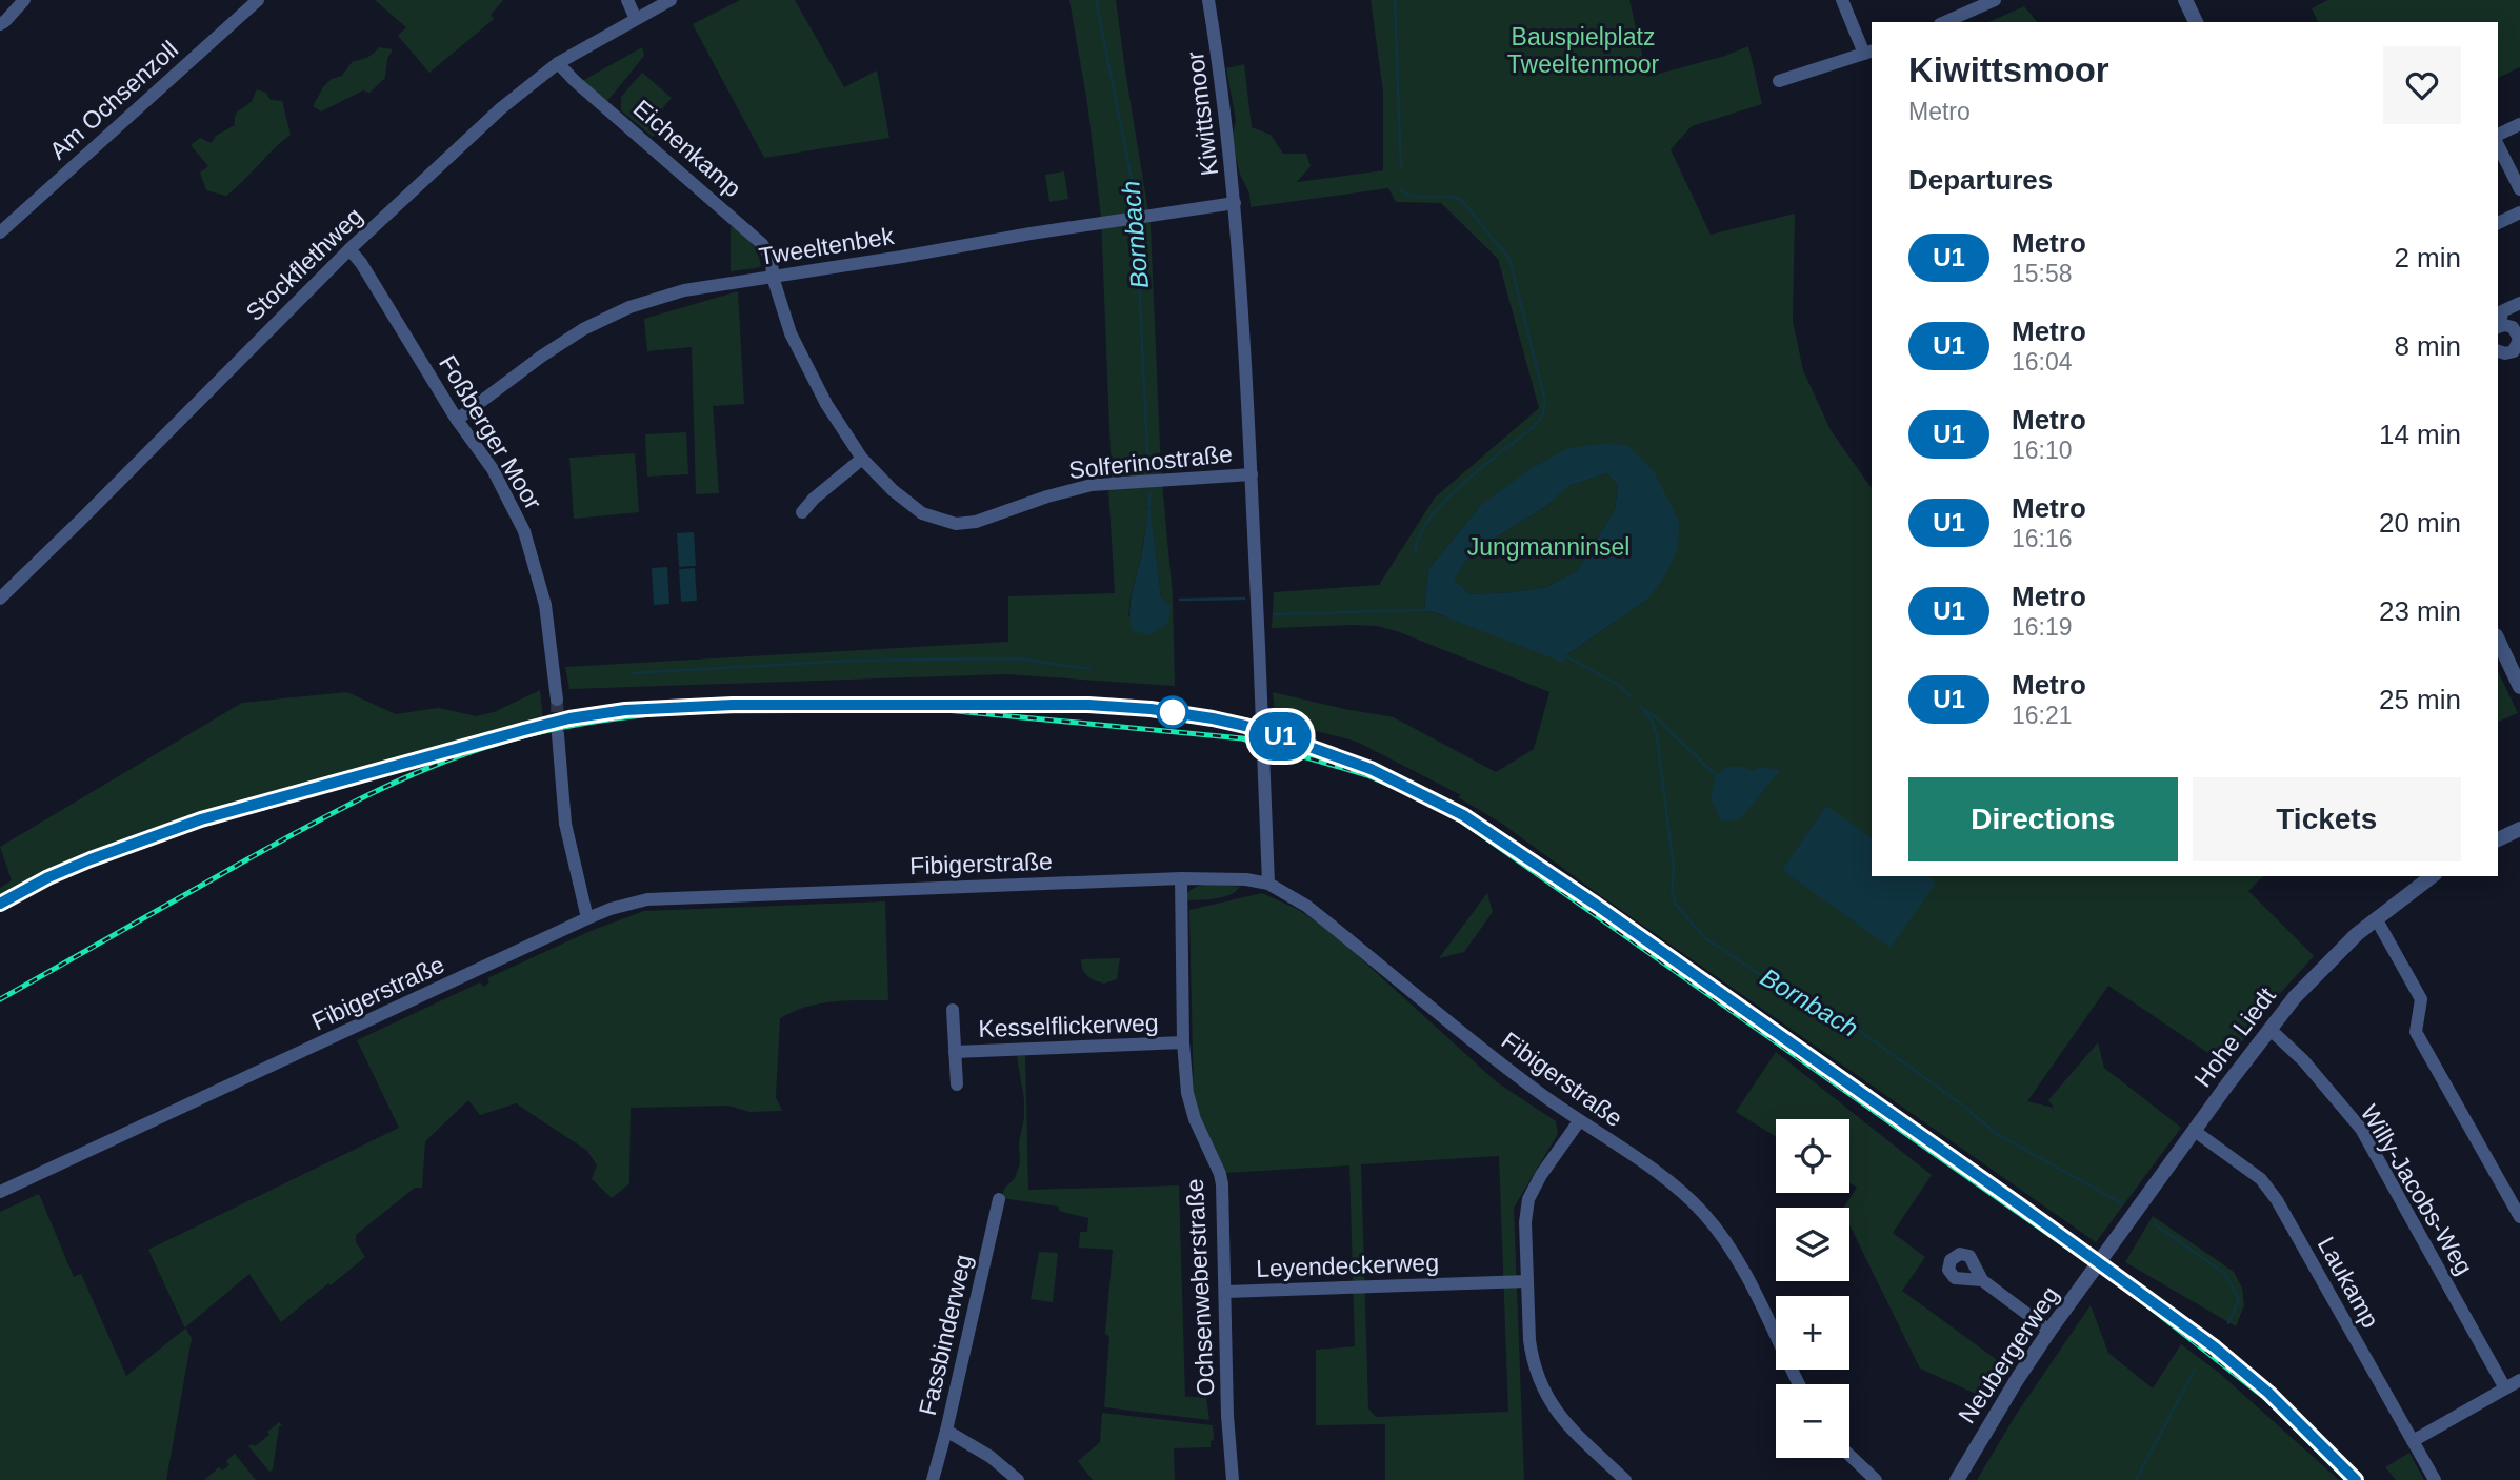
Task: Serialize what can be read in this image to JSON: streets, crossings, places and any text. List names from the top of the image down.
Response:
{
  "streets": {
    "street": [
      "Am Ochsenzoll",
      "Kiwittsmoor",
      "Eichenkamp",
      "Tweeltenbek",
      "Stockflethweg",
      "Foßberger Moor",
      "Solferinostraße",
      "Fibigerstraße",
      "Kesselflickerweg",
      "Hohe Liedt",
      "Willy-Jacobs-Weg",
      "Leyendeckerweg",
      "Laukamp",
      "Ochsenweberstraße",
      "Fassbinderweg",
      "Neubergerweg"
    ]
  },
  "crossings": [
    ["Kiwittsmoor", "Tweeltenbek"],
    ["Kiwittsmoor", "Solferinostraße"],
    ["Kiwittsmoor", "Fibigerstraße"],
    ["Eichenkamp", "Tweeltenbek"],
    ["Eichenkamp", "Stockflethweg"],
    ["Eichenkamp", "Solferinostraße"],
    ["Tweeltenbek", "Foßberger Moor"],
    ["Tweeltenbek", "Solferinostraße"],
    ["Stockflethweg", "Foßberger Moor"],
    ["Fibigerstraße", "Ochsenweberstraße"],
    ["Kesselflickerweg", "Ochsenweberstraße"],
    ["Hohe Liedt", "Willy-Jacobs-Weg"],
    ["Hohe Liedt", "Laukamp"],
    ["Hohe Liedt", "Neubergerweg"],
    ["Leyendeckerweg", "Ochsenweberstraße"]
  ],
  "water": ["Bornbach"],
  "parks": ["Bauspielplatz Tweeltenmoor", "Jungmanninsel"],
  "lines": ["metro line U1"],
  "page": {
    "on_map": "U1",
    "heading": [
      ["Kiwittsmoor", "Metro"],
      "Departures"
    ],
    "list": [
      {
        "mark": "U1",
        "name": "Metro",
        "note": "15:58",
        "value": "2 min"
      },
      {
        "mark": "U1",
        "name": "Metro",
        "note": "16:04",
        "value": "8 min"
      },
      {
        "mark": "U1",
        "name": "Metro",
        "note": "16:10",
        "value": "14 min"
      },
      {
        "mark": "U1",
        "name": "Metro",
        "note": "16:16",
        "value": "20 min"
      },
      {
        "mark": "U1",
        "name": "Metro",
        "note": "16:19",
        "value": "23 min"
      },
      {
        "mark": "U1",
        "name": "Metro",
        "note": "16:21",
        "value": "25 min"
      }
    ],
    "buttons": ["Directions", "Tickets"],
    "map_buttons": ["+", "−"]
  }
}
